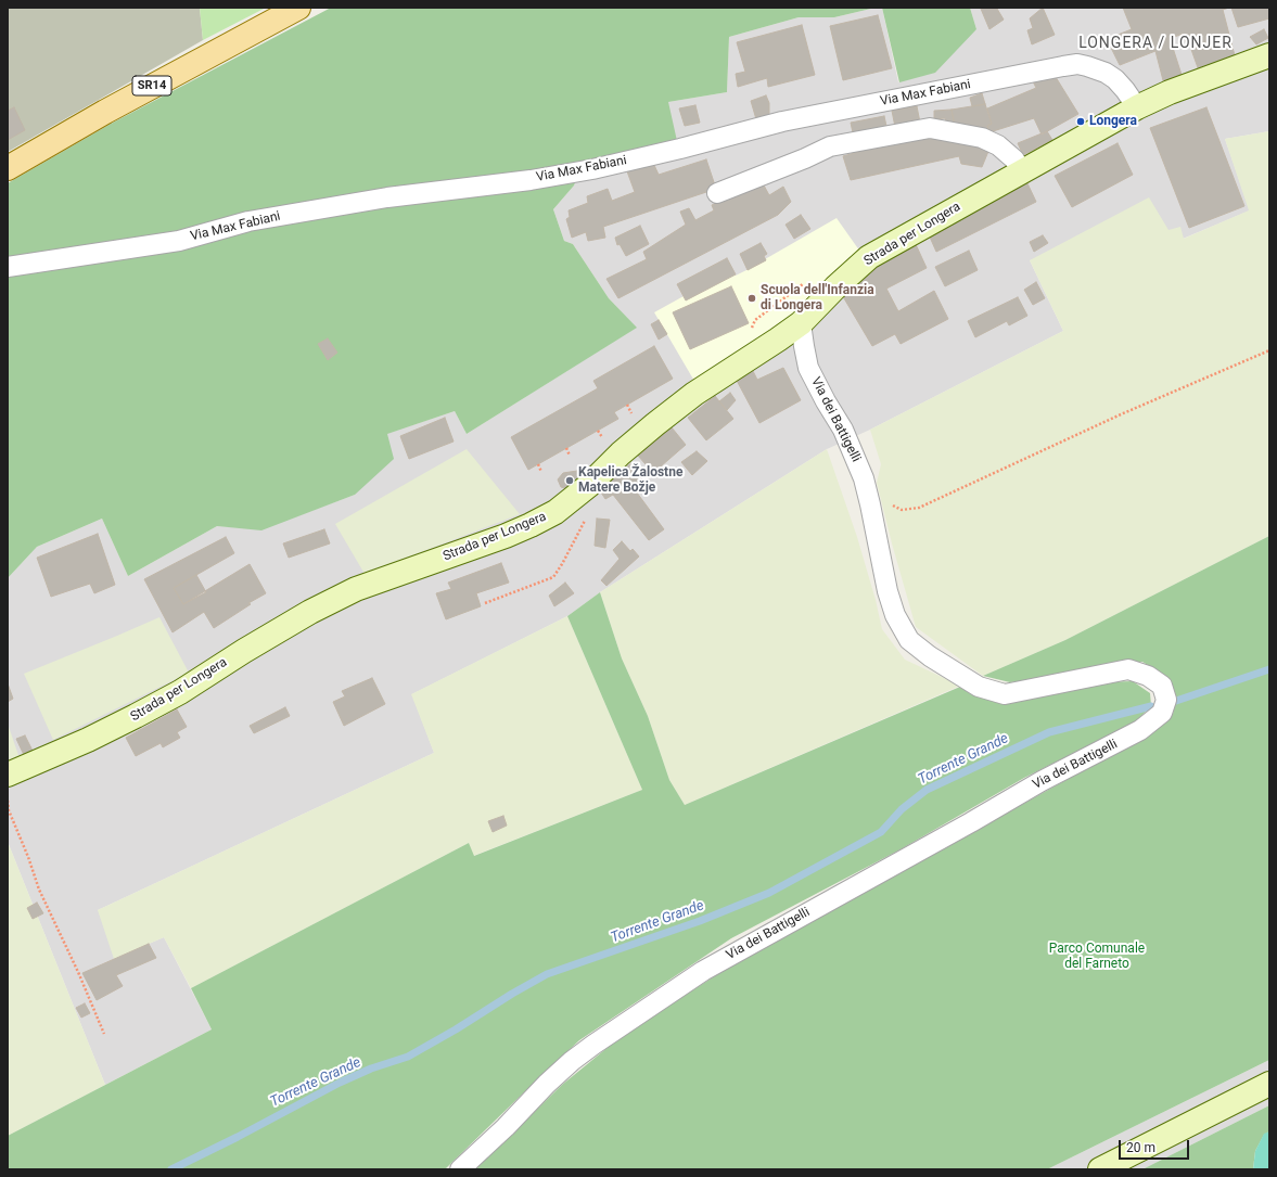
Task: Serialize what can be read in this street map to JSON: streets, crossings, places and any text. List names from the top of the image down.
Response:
{
  "streets": {
    "main road": ["SR14"],
    "street": ["Via Max Fabiani", "Strada per Longera", "Via dei Battigelli"]
  },
  "crossings": [
    ["Via Max Fabiani", "Strada per Longera"],
    ["Strada per Longera", "Via dei Battigelli"]
  ],
  "districts": ["LONGERA / LONJER"],
  "water": ["Torrente Grande"],
  "parks": ["Parco Comunale del Farneto"],
  "places": ["Longera", "Scuola dell'Infanzia di Longera", "Kapelica Žalostne Matere Božje"],
  "scale_bar": "20 m"
}
